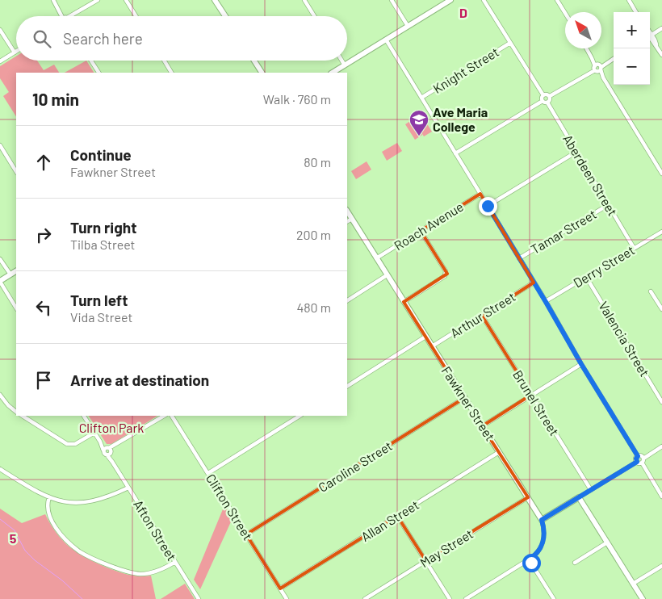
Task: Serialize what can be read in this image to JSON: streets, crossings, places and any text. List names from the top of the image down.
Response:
{
  "streets": {
    "street": [
      "Knight Street",
      "Aberdeen Street",
      "Roach Avenue",
      "Tamar Street",
      "Derry Street",
      "Arthur Street",
      "Valencia Street",
      "Brunel Street",
      "Fawkner Street",
      "Caroline Street",
      "Clifton Street",
      "Allan Street",
      "Afton Street",
      "May Street"
    ]
  },
  "crossings": [
    ["Aberdeen Street", "Tamar Street"],
    ["Aberdeen Street", "Derry Street"],
    ["Roach Avenue", "Fawkner Street"],
    ["Derry Street", "Valencia Street"],
    ["Arthur Street", "Brunel Street"],
    ["Arthur Street", "Fawkner Street"],
    ["Fawkner Street", "Caroline Street"],
    ["Fawkner Street", "Allan Street"],
    ["Fawkner Street", "May Street"],
    ["Caroline Street", "Clifton Street"],
    ["Clifton Street", "Allan Street"]
  ],
  "parks": ["Clifton Park"],
  "places": {
    "school or university": ["Ave Maria College"]
  },
  "north": "top left",
  "page": {
    "map_buttons": ["+", "−"],
    "search": "Search here",
    "heading": ["10 min", "Walk · 760 m"],
    "list": [
      ["Continue", "Fawkner Street", "80 m"],
      ["Turn right", "Tilba Street", "200 m"],
      ["Turn left", "Vida Street", "480 m"],
      "Arrive at destination"
    ]
  },
  "grid": {
    "columns": ["D"],
    "rows": ["5"]
  }
}
